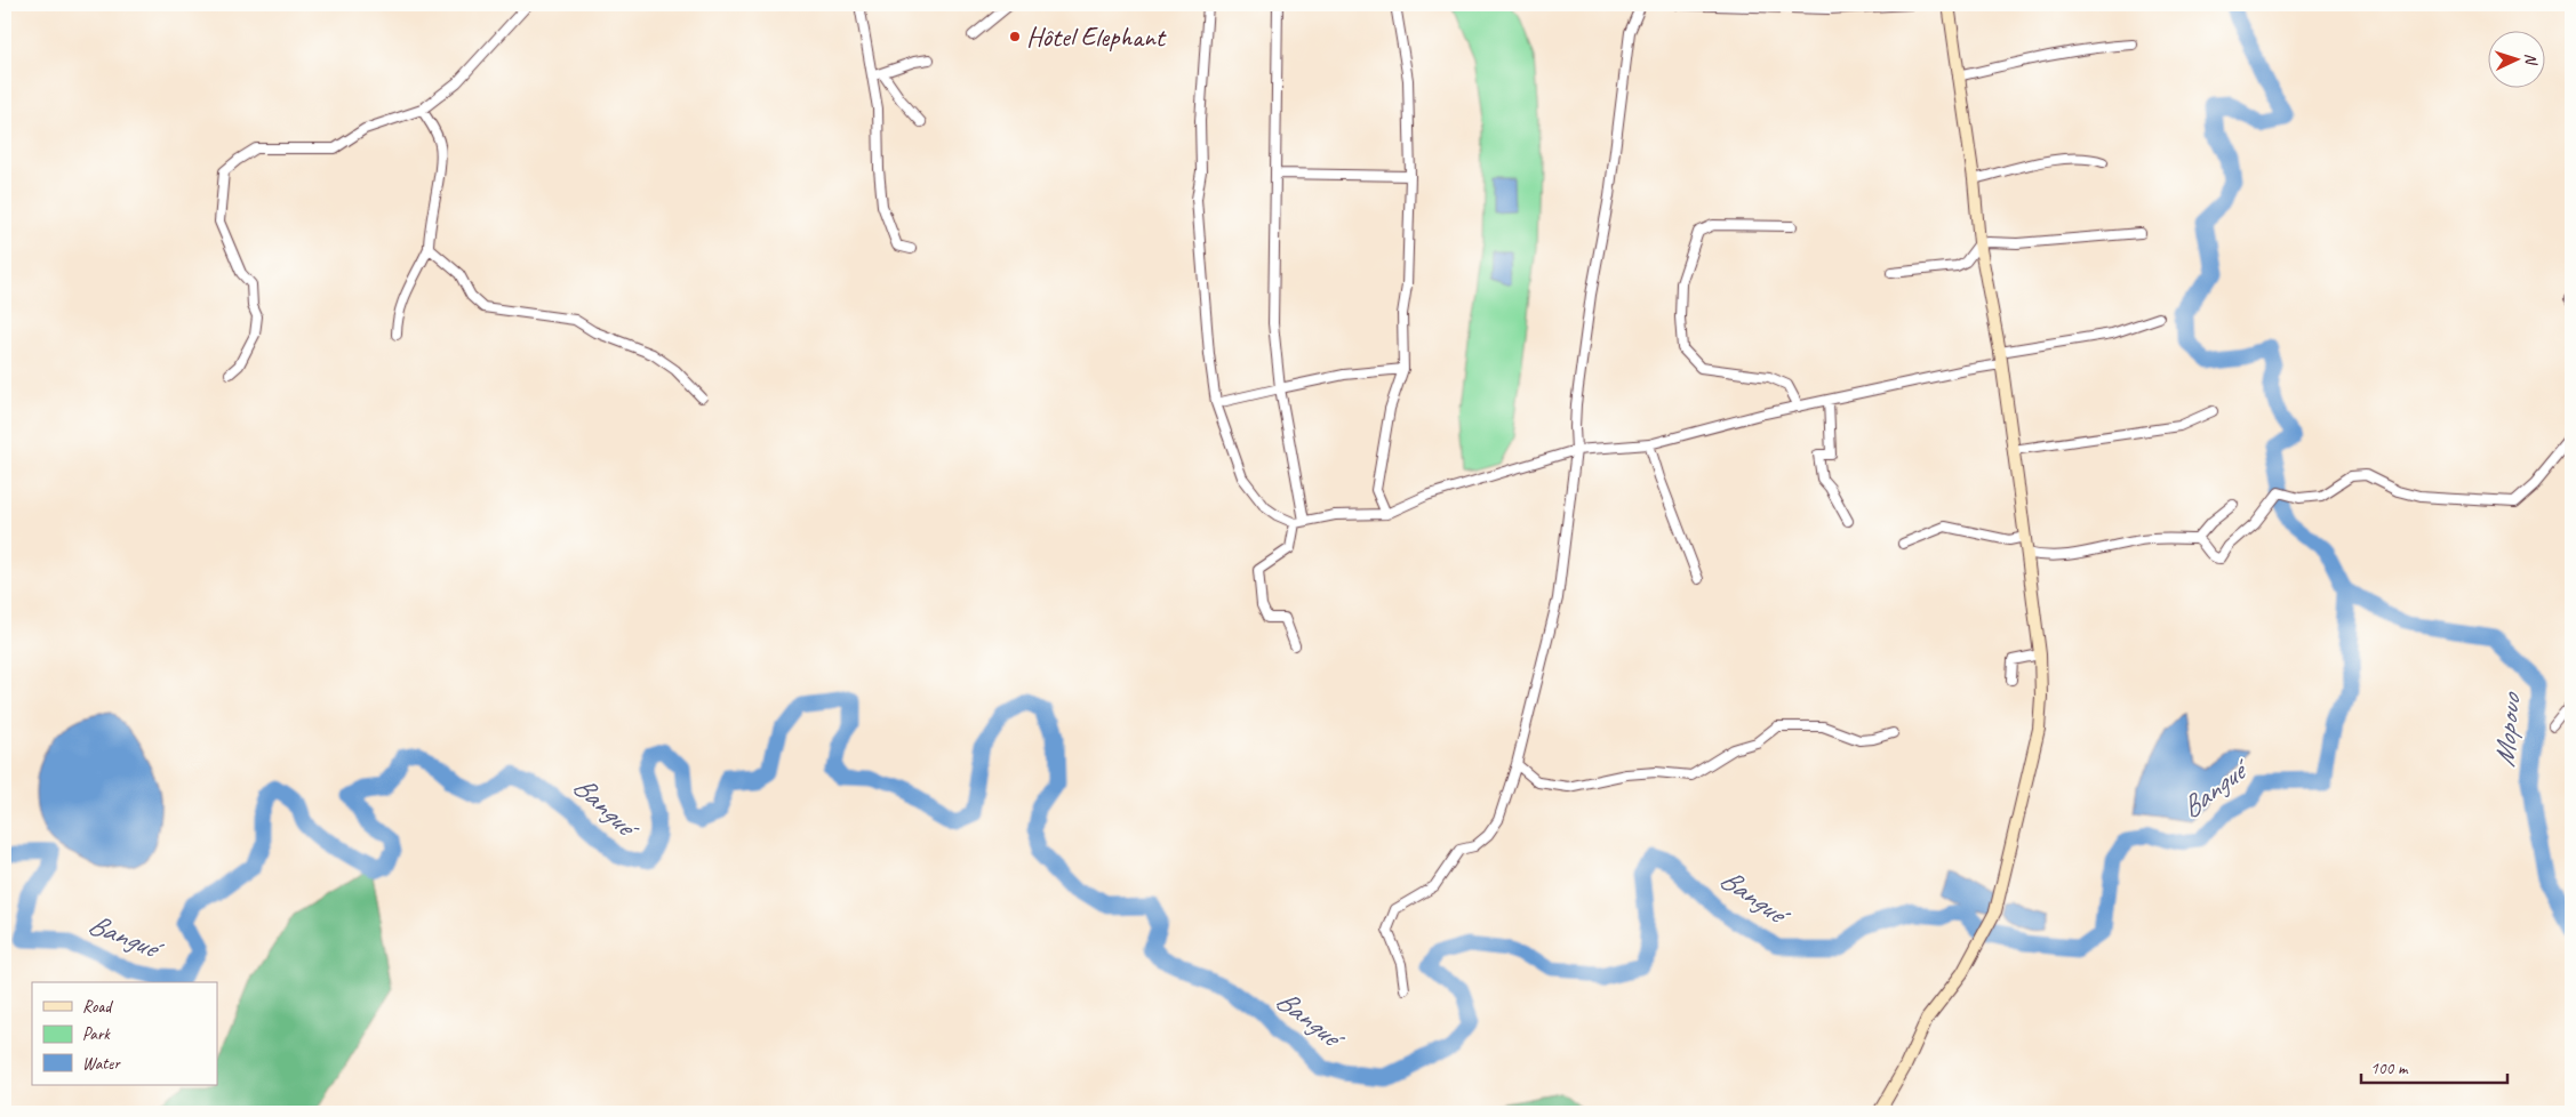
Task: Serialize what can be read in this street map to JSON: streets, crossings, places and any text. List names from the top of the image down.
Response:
{
  "water": ["Mopouo", "Bangué"],
  "places": ["Hôtel Elephant"],
  "legend": ["Road", "Park", "Water"],
  "scale_bar": "100 m",
  "north": "right"
}
